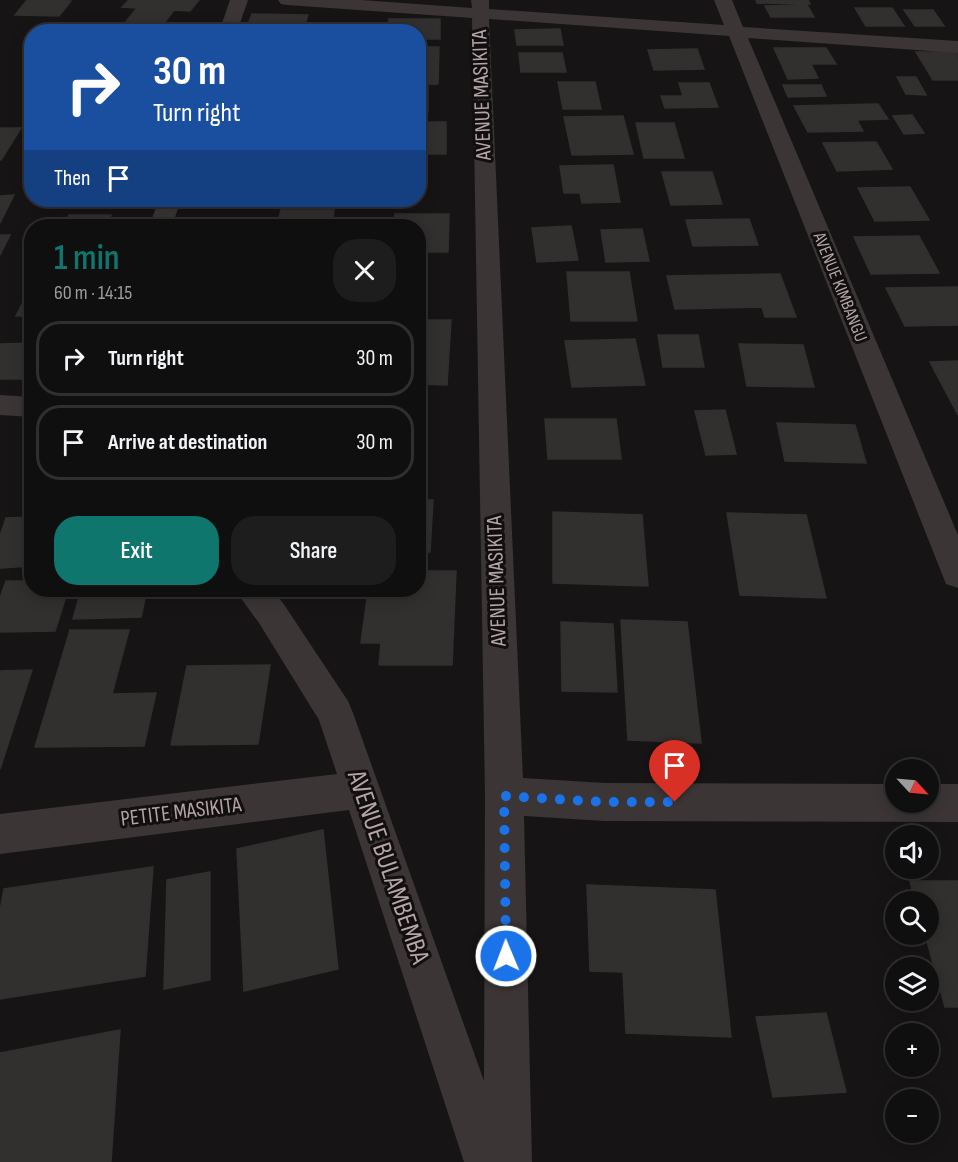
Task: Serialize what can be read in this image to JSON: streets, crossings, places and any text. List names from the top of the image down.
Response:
{
  "streets": {
    "street": [
      "AVENUE MASIKITA",
      "AVENUE KIMBANGU",
      "PETITE MASIKITA",
      "AVENUE BULAMBEMBA"
    ]
  },
  "crossings": [
    ["PETITE MASIKITA", "AVENUE BULAMBEMBA"]
  ],
  "north": "bottom right",
  "page": {
    "turn": ["30 m", "Turn right"],
    "then": "Then",
    "heading": ["1 min", "60 m · 14:15"],
    "list": [
      {
        "name": "Turn right",
        "value": "30 m"
      },
      {
        "name": "Arrive at destination",
        "value": "30 m"
      }
    ],
    "buttons": ["Exit", "Share"],
    "map_buttons": ["+", "−"]
  }
}
